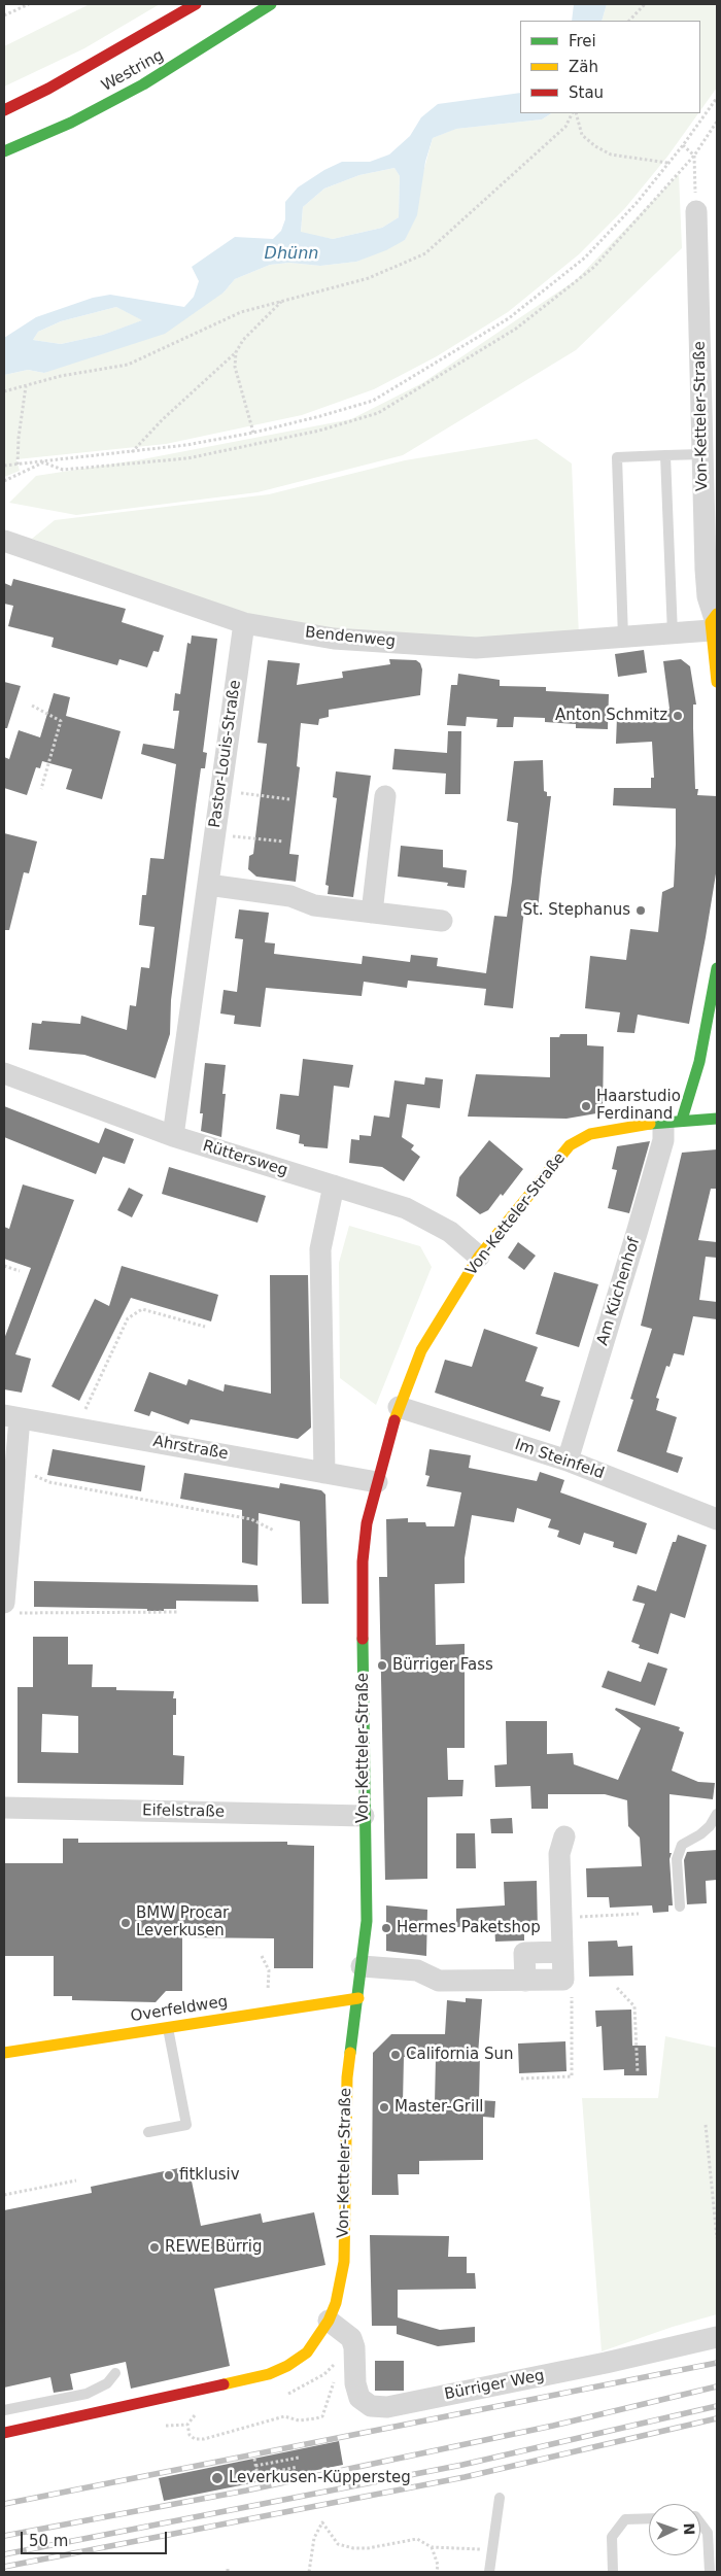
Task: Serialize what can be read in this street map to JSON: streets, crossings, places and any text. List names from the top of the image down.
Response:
{
  "streets": {
    "street": [
      "Westring",
      "Von-Ketteler-Straße",
      "Bendenweg",
      "Pastor-Louis-Straße",
      "Rüttersweg",
      "Am Küchenhof",
      "Ahrstraße",
      "Im Steinfeld",
      "Eifelstraße",
      "Overfeldweg",
      "Bürriger Weg"
    ]
  },
  "crossings": [
    ["Von-Ketteler-Straße", "Bendenweg"],
    ["Von-Ketteler-Straße", "Rüttersweg"],
    ["Von-Ketteler-Straße", "Am Küchenhof"],
    ["Von-Ketteler-Straße", "Ahrstraße"],
    ["Von-Ketteler-Straße", "Im Steinfeld"],
    ["Von-Ketteler-Straße", "Eifelstraße"],
    ["Von-Ketteler-Straße", "Overfeldweg"],
    ["Von-Ketteler-Straße", "Bürriger Weg"],
    ["Bendenweg", "Pastor-Louis-Straße"],
    ["Pastor-Louis-Straße", "Rüttersweg"],
    ["Am Küchenhof", "Im Steinfeld"]
  ],
  "water": ["Dhünn"],
  "places": [
    "Anton Schmitz",
    "St. Stephanus",
    "Haarstudio Ferdinand",
    "Bürriger Fass",
    "BMW Procar Leverkusen",
    "Hermes Paketshop",
    "California Sun",
    "Master-Grill",
    "fitklusiv",
    "REWE Bürrig",
    "Leverkusen-Küppersteg"
  ],
  "legend": ["Frei", "Zäh", "Stau"],
  "scale_bar": "50 m",
  "north": "right"
}
